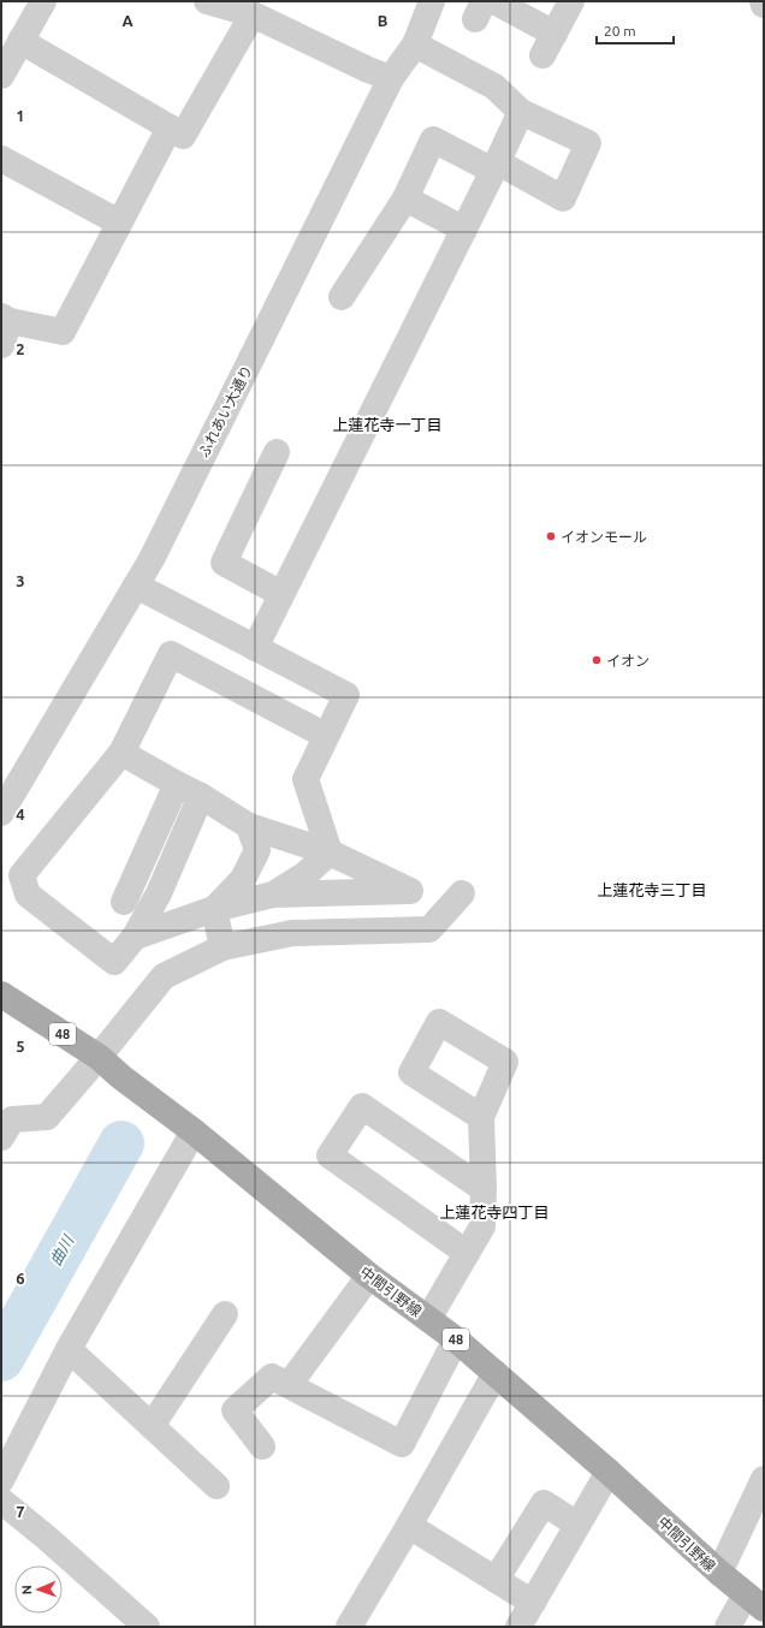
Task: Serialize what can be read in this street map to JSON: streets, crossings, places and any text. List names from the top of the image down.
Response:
{
  "streets": {
    "main road": ["48", "中間引野線"],
    "street": ["ふれあい大通り"]
  },
  "districts": ["上蓮花寺一丁目", "上蓮花寺三丁目", "上蓮花寺四丁目"],
  "water": ["曲川"],
  "places": ["イオンモール", "イオン"],
  "scale_bar": "20 m",
  "north": "left",
  "grid": {
    "columns": ["A", "B"],
    "rows": [
      "1",
      "2",
      "3",
      "4",
      "5",
      "6",
      "7"
    ]
  }
}
